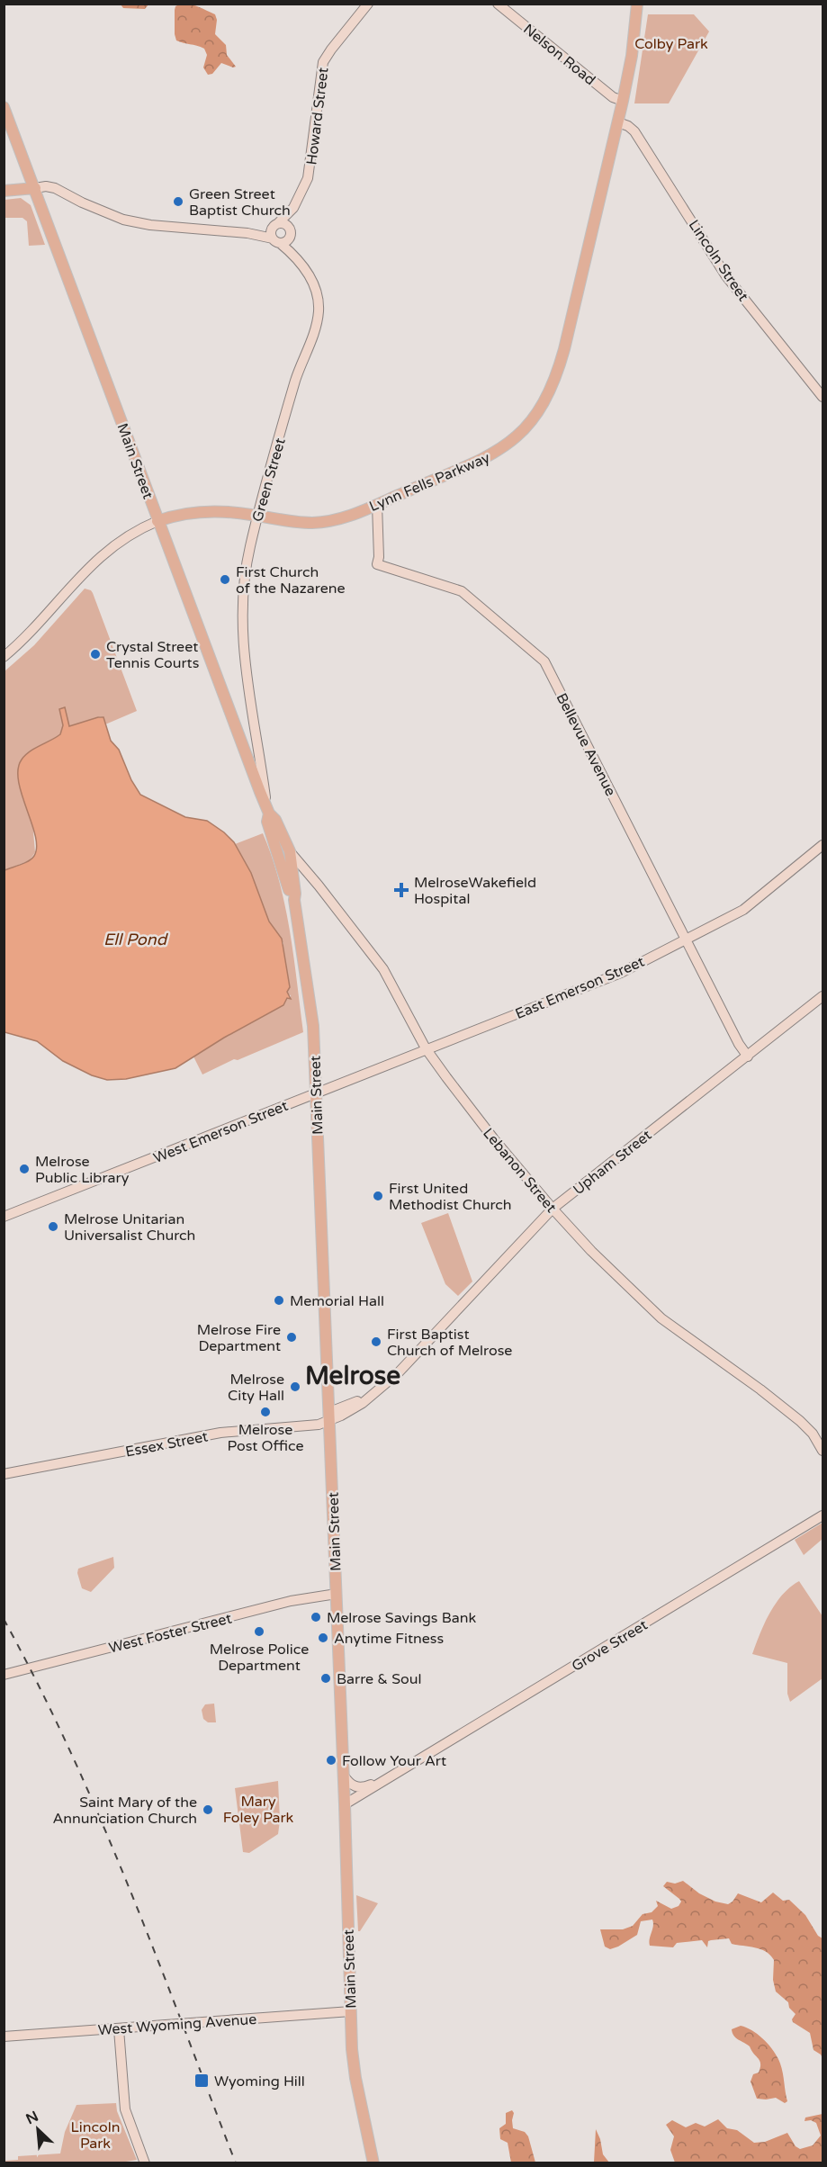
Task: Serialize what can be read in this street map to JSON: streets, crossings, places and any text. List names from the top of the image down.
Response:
{
  "streets": {
    "main road": ["Main Street", "Lynn Fells Parkway"],
    "street": [
      "Nelson Road",
      "Howard Street",
      "Lincoln Street",
      "Green Street",
      "Bellevue Avenue",
      "East Emerson Street",
      "West Emerson Street",
      "Upham Street",
      "Lebanon Street",
      "Essex Street",
      "West Foster Street",
      "Grove Street",
      "West Wyoming Avenue"
    ]
  },
  "crossings": [
    ["Nelson Road", "Lynn Fells Parkway"],
    ["Howard Street", "Green Street"],
    ["Lincoln Street", "Lynn Fells Parkway"],
    ["Main Street", "Green Street"],
    ["Main Street", "Lynn Fells Parkway"],
    ["Main Street", "East Emerson Street"],
    ["Main Street", "West Emerson Street"],
    ["Main Street", "Upham Street"],
    ["Main Street", "Lebanon Street"],
    ["Main Street", "Essex Street"],
    ["Main Street", "West Foster Street"],
    ["Main Street", "Grove Street"],
    ["Main Street", "West Wyoming Avenue"],
    ["Green Street", "Lynn Fells Parkway"],
    ["Lynn Fells Parkway", "Bellevue Avenue"],
    ["Bellevue Avenue", "East Emerson Street"],
    ["Bellevue Avenue", "Upham Street"],
    ["East Emerson Street", "West Emerson Street"],
    ["East Emerson Street", "Lebanon Street"],
    ["Upham Street", "Lebanon Street"],
    ["Upham Street", "Essex Street"]
  ],
  "districts": ["Melrose"],
  "water": ["Ell Pond"],
  "parks": ["Colby Park", "Mary Foley Park", "Lincoln Park"],
  "places": {
    "other": [
      "Green Street Baptist Church",
      "First Church of the Nazarene",
      "Crystal Street Tennis Courts",
      "Melrose Public Library",
      "First United Methodist Church",
      "Melrose Unitarian Universalist Church",
      "Memorial Hall",
      "Melrose Fire Department",
      "First Baptist Church of Melrose",
      "Melrose City Hall",
      "Melrose Post Office",
      "Melrose Savings Bank",
      "Melrose Police Department",
      "Anytime Fitness",
      "Barre & Soul",
      "Follow Your Art",
      "Saint Mary of the Annunciation Church"
    ],
    "health": ["MelroseWakefield Hospital"],
    "transit": ["Wyoming Hill"]
  },
  "north": "top left"
}
